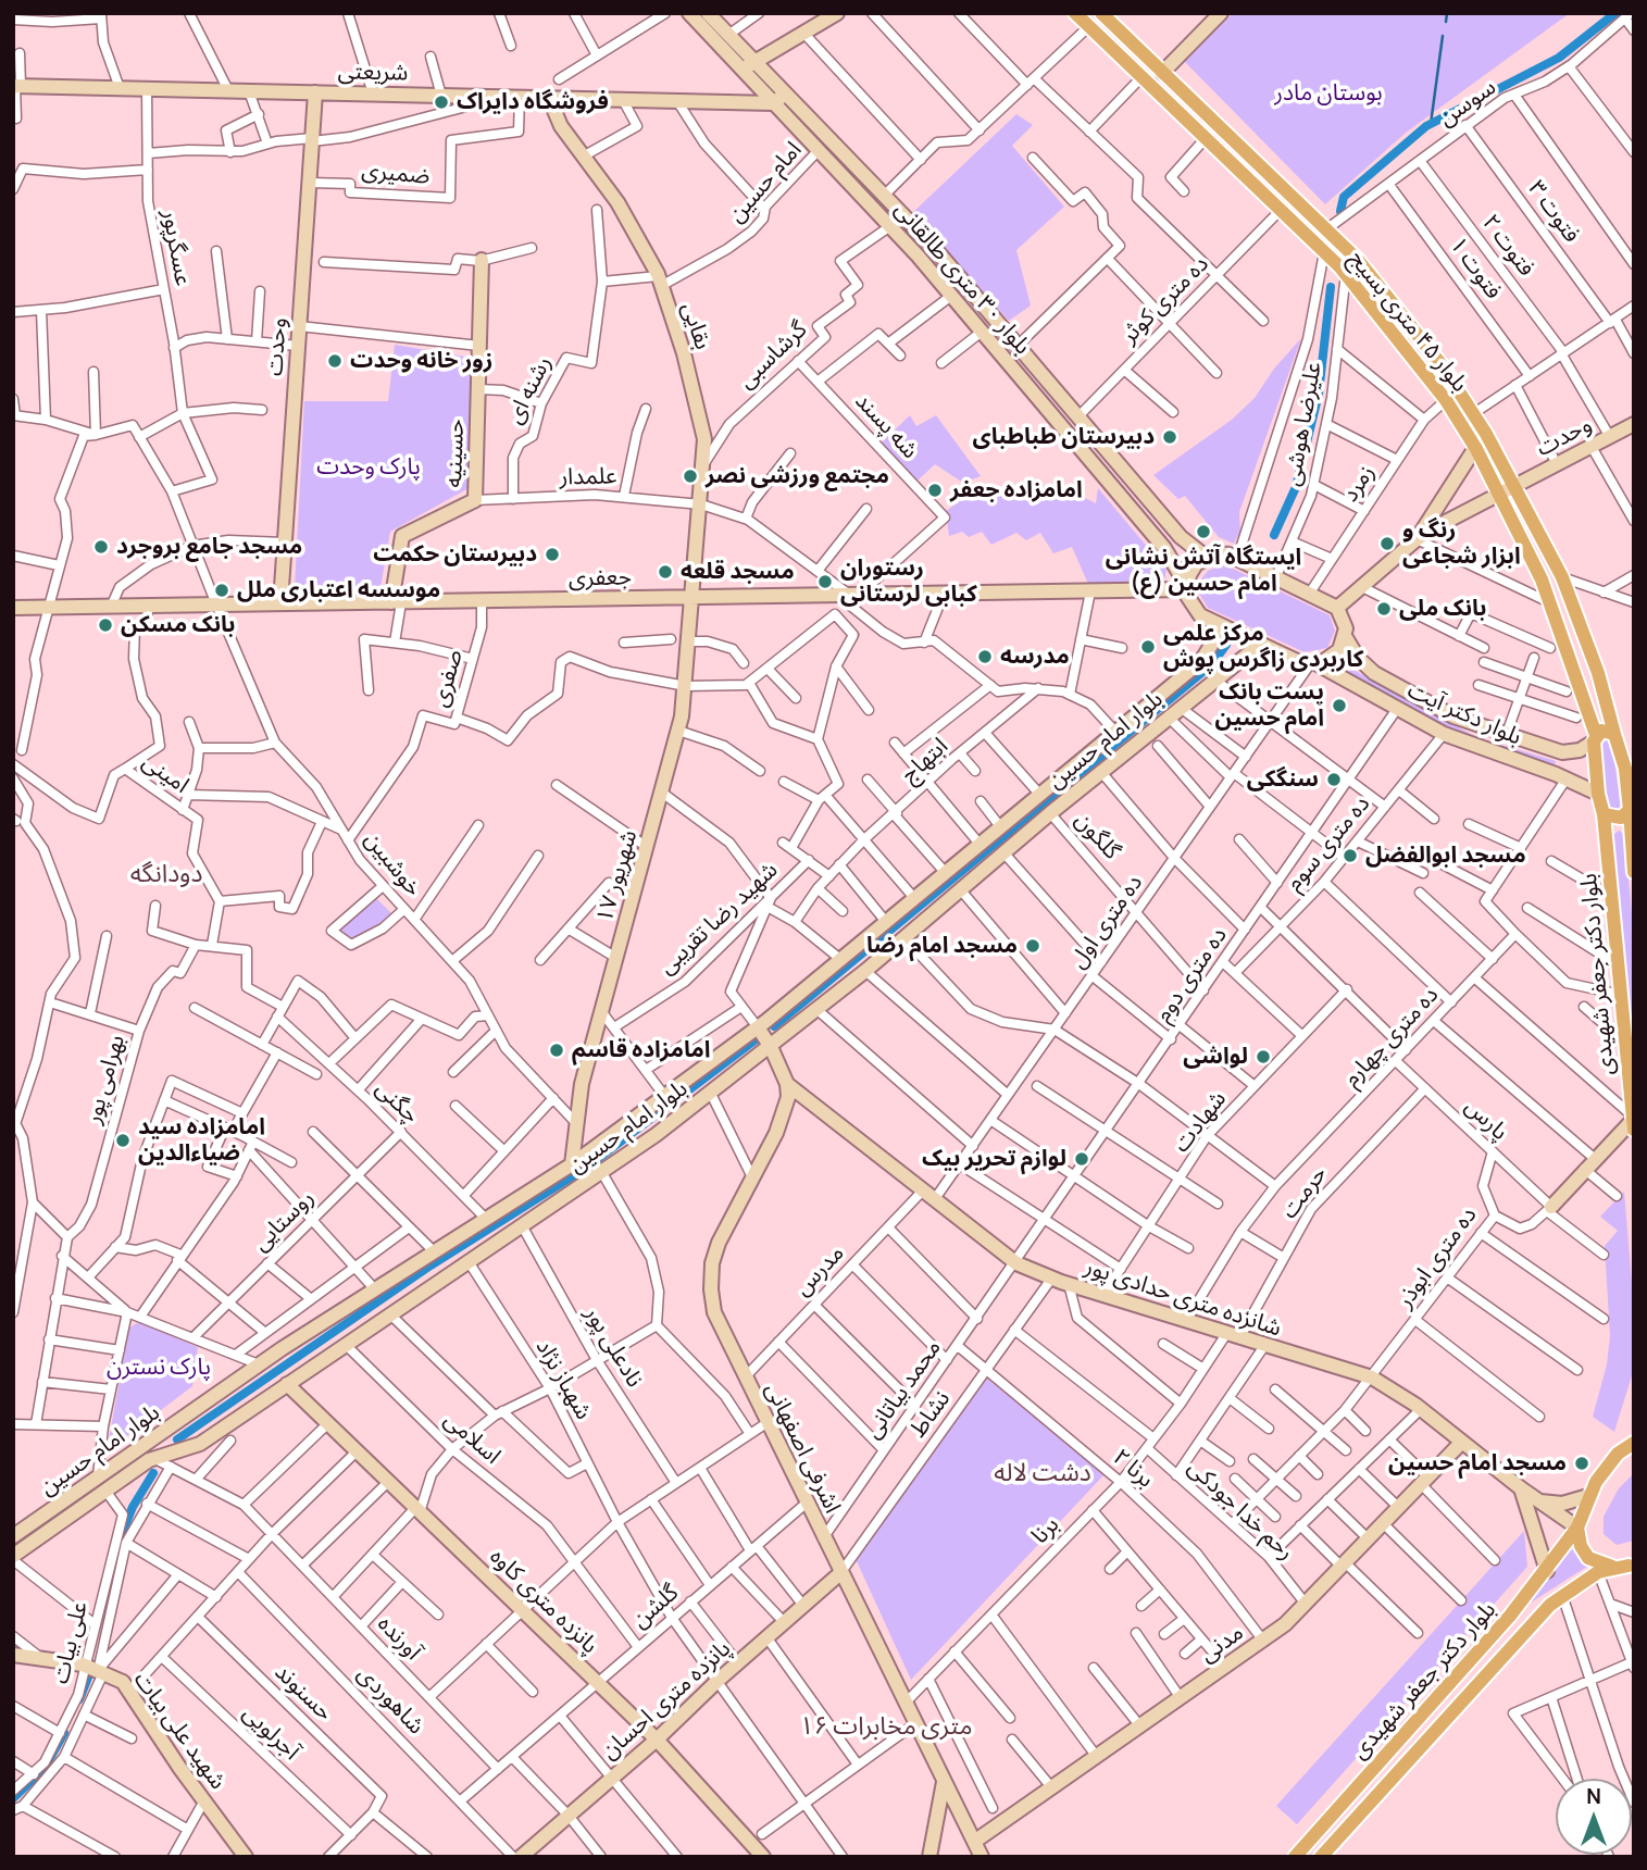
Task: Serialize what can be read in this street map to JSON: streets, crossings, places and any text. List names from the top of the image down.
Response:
{
  "streets": {
    "main road": ["بلوار ۴۵ متری بسیج", "بلوار دکتر جعفر شهیدی"],
    "street": [
      "شریعتی",
      "سوسن",
      "ضمیری",
      "امام حسین",
      "فتوت ۳",
      "فتوت ۲",
      "عسگرپور",
      "فتوت ۱",
      "بلوار ۳۰ متری طالقانی",
      "ده متری کوثر",
      "بقایی",
      "وحدت",
      "گرشاسبی",
      "رشنه ای",
      "علیرضا هوشی",
      "شه پسند",
      "حسینیه",
      "علمدار",
      "زمرد",
      "جعفری",
      "صفری",
      "بلوار دکتر آیت",
      "بلوار امام حسین",
      "ابتهاج",
      "امینی",
      "گلگون",
      "ده متری سوم",
      "خوشبین",
      "۱۷ شهریور",
      "شهید رضا تقریبی",
      "ده متری اول",
      "ده متری دوم",
      "ده متری چهارم",
      "بهرامی پور",
      "چگنی",
      "پارس",
      "شهادت",
      "حرمت",
      "روستایی",
      "ده متری ابوذر",
      "مدرس",
      "شانزده متری حدادی پور",
      "نادعلی پور",
      "شهباز نژاد",
      "محمد بیاتانی",
      "نشاط",
      "اسلامی",
      "اشرفی اصفهانی",
      "برنا ۲",
      "رحم خدا جودکی",
      "برنا",
      "پانزده متری کاوه",
      "گلشن",
      "آورنده",
      "علی بیات",
      "مدنی",
      "حسنوند",
      "شاهوردی",
      "پانزده متری احسان",
      "شهید علی بیات",
      "آجرلویی"
    ]
  },
  "crossings": [
    ["شریعتی", "ضمیری"],
    ["شریعتی", "عسگرپور"],
    ["شریعتی", "بلوار ۳۰ متری طالقانی"],
    ["شریعتی", "بقایی"],
    ["شریعتی", "وحدت"],
    ["سوسن", "فتوت ۳"],
    ["سوسن", "فتوت ۲"],
    ["سوسن", "فتوت ۱"],
    ["سوسن", "بلوار ۴۵ متری بسیج"],
    ["ضمیری", "وحدت"],
    ["امام حسین", "بلوار ۳۰ متری طالقانی"],
    ["امام حسین", "بقایی"],
    ["فتوت ۲", "وحدت"],
    ["عسگرپور", "خوشبین"],
    ["بلوار ۳۰ متری طالقانی", "ده متری کوثر"],
    ["بلوار ۳۰ متری طالقانی", "گرشاسبی"],
    ["بلوار ۳۰ متری طالقانی", "جعفری"],
    ["بلوار ۳۰ متری طالقانی", "بلوار دکتر آیت"],
    ["بلوار ۳۰ متری طالقانی", "بلوار امام حسین"],
    ["ده متری کوثر", "بلوار ۴۵ متری بسیج"],
    ["بلوار ۴۵ متری بسیج", "وحدت"],
    ["بلوار ۴۵ متری بسیج", "علیرضا هوشی"],
    ["بلوار ۴۵ متری بسیج", "زمرد"],
    ["بلوار ۴۵ متری بسیج", "بلوار دکتر آیت"],
    ["بلوار ۴۵ متری بسیج", "بلوار دکتر جعفر شهیدی"],
    ["بقایی", "گرشاسبی"],
    ["بقایی", "علمدار"],
    ["بقایی", "جعفری"],
    ["بقایی", "۱۷ شهریور"],
    ["وحدت", "جعفری"],
    ["گرشاسبی", "شه پسند"],
    ["رشنه ای", "علمدار"],
    ["شه پسند", "علمدار"],
    ["شه پسند", "جعفری"],
    ["حسینیه", "علمدار"],
    ["حسینیه", "جعفری"],
    ["علمدار", "جعفری"],
    ["جعفری", "صفری"],
    ["جعفری", "امینی"],
    ["جعفری", "خوشبین"],
    ["جعفری", "۱۷ شهریور"],
    ["صفری", "خوشبین"],
    ["بلوار دکتر آیت", "بلوار امام حسین"],
    ["بلوار دکتر آیت", "ده متری سوم"],
    ["بلوار دکتر آیت", "ده متری اول"],
    ["بلوار دکتر آیت", "بلوار دکتر جعفر شهیدی"],
    ["بلوار دکتر آیت", "ده متری دوم"],
    ["بلوار امام حسین", "گلگون"],
    ["بلوار امام حسین", "۱۷ شهریور"],
    ["بلوار امام حسین", "چگنی"],
    ["بلوار امام حسین", "نادعلی پور"],
    ["بلوار امام حسین", "شهباز نژاد"],
    ["بلوار امام حسین", "اسلامی"],
    ["بلوار امام حسین", "پانزده متری کاوه"],
    ["بلوار امام حسین", "آورنده"],
    ["بلوار امام حسین", "علی بیات"],
    ["گلگون", "ده متری اول"],
    ["گلگون", "ده متری دوم"],
    ["خوشبین", "۱۷ شهریور"],
    ["ده متری اول", "مدرس"],
    ["ده متری اول", "شانزده متری حدادی پور"],
    ["بلوار دکتر جعفر شهیدی", "شانزده متری حدادی پور"],
    ["ده متری دوم", "شانزده متری حدادی پور"],
    ["ده متری دوم", "محمد بیاتانی"],
    ["ده متری چهارم", "پارس"],
    ["ده متری چهارم", "شانزده متری حدادی پور"],
    ["چگنی", "روستایی"],
    ["پارس", "حرمت"],
    ["پارس", "ده متری ابوذر"],
    ["شهادت", "شانزده متری حدادی پور"],
    ["حرمت", "شانزده متری حدادی پور"],
    ["حرمت", "برنا"],
    ["ده متری ابوذر", "شانزده متری حدادی پور"],
    ["ده متری ابوذر", "رحم خدا جودکی"],
    ["مدرس", "شانزده متری حدادی پور"],
    ["مدرس", "اشرفی اصفهانی"],
    ["شانزده متری حدادی پور", "محمد بیاتانی"],
    ["شانزده متری حدادی پور", "نشاط"],
    ["شانزده متری حدادی پور", "اشرفی اصفهانی"],
    ["شانزده متری حدادی پور", "برنا"],
    ["شانزده متری حدادی پور", "مدنی"],
    ["شهباز نژاد", "گلشن"],
    ["شهباز نژاد", "پانزده متری احسان"],
    ["محمد بیاتانی", "اشرفی اصفهانی"],
    ["محمد بیاتانی", "برنا ۲"],
    ["نشاط", "اشرفی اصفهانی"],
    ["نشاط", "برنا ۲"],
    ["نشاط", "پانزده متری احسان"],
    ["اسلامی", "گلشن"],
    ["اشرفی اصفهانی", "برنا"],
    ["اشرفی اصفهانی", "گلشن"],
    ["اشرفی اصفهانی", "مدنی"],
    ["اشرفی اصفهانی", "پانزده متری احسان"],
    ["برنا ۲", "برنا"],
    ["برنا ۲", "مدنی"],
    ["رحم خدا جودکی", "برنا"],
    ["رحم خدا جودکی", "مدنی"],
    ["پانزده متری کاوه", "گلشن"],
    ["پانزده متری کاوه", "پانزده متری احسان"],
    ["گلشن", "آورنده"],
    ["گلشن", "شاهوردی"],
    ["آورنده", "علی بیات"],
    ["علی بیات", "شهید علی بیات"]
  ],
  "districts": ["دودانگه", "دشت لاله", "۱۶ متری مخابرات"],
  "parks": ["بوستان مادر", "پارک وحدت", "پارک نسترن"],
  "places": [
    "فروشگاه دایراک",
    "زور خانه وحدت",
    "دبیرستان طباطبای",
    "مجتمع ورزشی نصر",
    "امامزاده جعفر",
    "ایستگاه آتش نشانی امام حسین (ع)",
    "رنگ و ابزار شجاعی",
    "مسجد جامع بروجرد",
    "دبیرستان حکمت",
    "مسجد قلعه",
    "رستوران کبابی لرستانی",
    "موسسه اعتباری ملل",
    "بانک ملی",
    "بانک مسکن",
    "مرکز علمی کاربردی زاگرس پوش",
    "مدرسه",
    "پست بانک امام حسین",
    "سنگکی",
    "مسجد ابوالفضل",
    "مسجد امام رضا",
    "امامزاده قاسم",
    "لواشی",
    "امامزاده سید ضیاءالدین",
    "لوازم تحریر بیک",
    "مسجد امام حسین"
  ],
  "north": "top"
}
